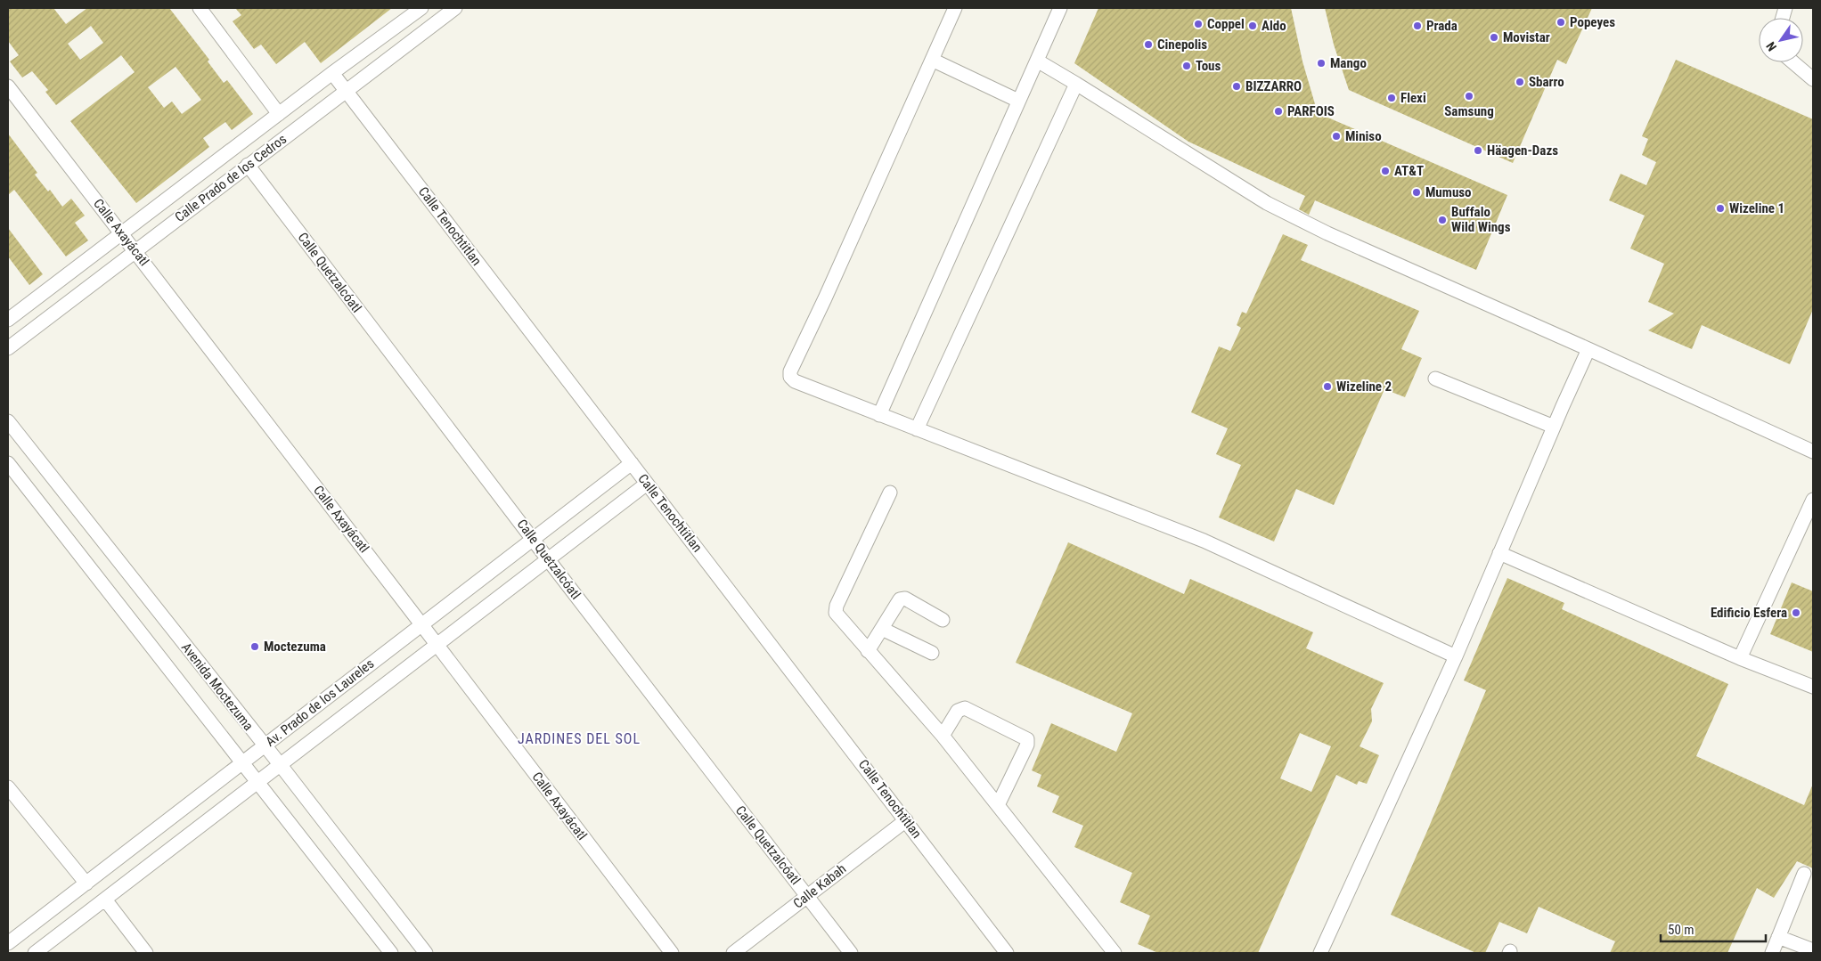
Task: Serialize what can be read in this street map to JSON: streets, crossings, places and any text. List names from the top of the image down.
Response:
{
  "streets": {
    "street": [
      "Calle Prado de los Cedros",
      "Calle Tenochtitlan",
      "Calle Axayácatl",
      "Calle Quetzalcóatl",
      "Avenida Moctezuma",
      "Av. Prado de los Laureles",
      "Calle Kabah"
    ]
  },
  "crossings": [
    ["Calle Prado de los Cedros", "Calle Tenochtitlan"],
    ["Calle Prado de los Cedros", "Calle Axayácatl"],
    ["Calle Prado de los Cedros", "Calle Quetzalcóatl"],
    ["Calle Tenochtitlan", "Av. Prado de los Laureles"],
    ["Calle Tenochtitlan", "Calle Kabah"],
    ["Calle Axayácatl", "Av. Prado de los Laureles"],
    ["Calle Quetzalcóatl", "Av. Prado de los Laureles"],
    ["Calle Quetzalcóatl", "Calle Kabah"],
    ["Avenida Moctezuma", "Av. Prado de los Laureles"]
  ],
  "districts": ["JARDINES DEL SOL"],
  "places": [
    "Popeyes",
    "Coppel",
    "Aldo",
    "Prada",
    "Movistar",
    "Cinepolis",
    "Mango",
    "Tous",
    "Sbarro",
    "BIZZARRO",
    "Samsung",
    "Flexi",
    "PARFOIS",
    "Miniso",
    "Häagen-Dazs",
    "AT&T",
    "Mumuso",
    "Wizeline 1",
    "Buffalo Wild Wings",
    "Wizeline 2",
    "Edificio Esfera",
    "Moctezuma"
  ],
  "scale_bar": "50 m",
  "north": "bottom left"
}
